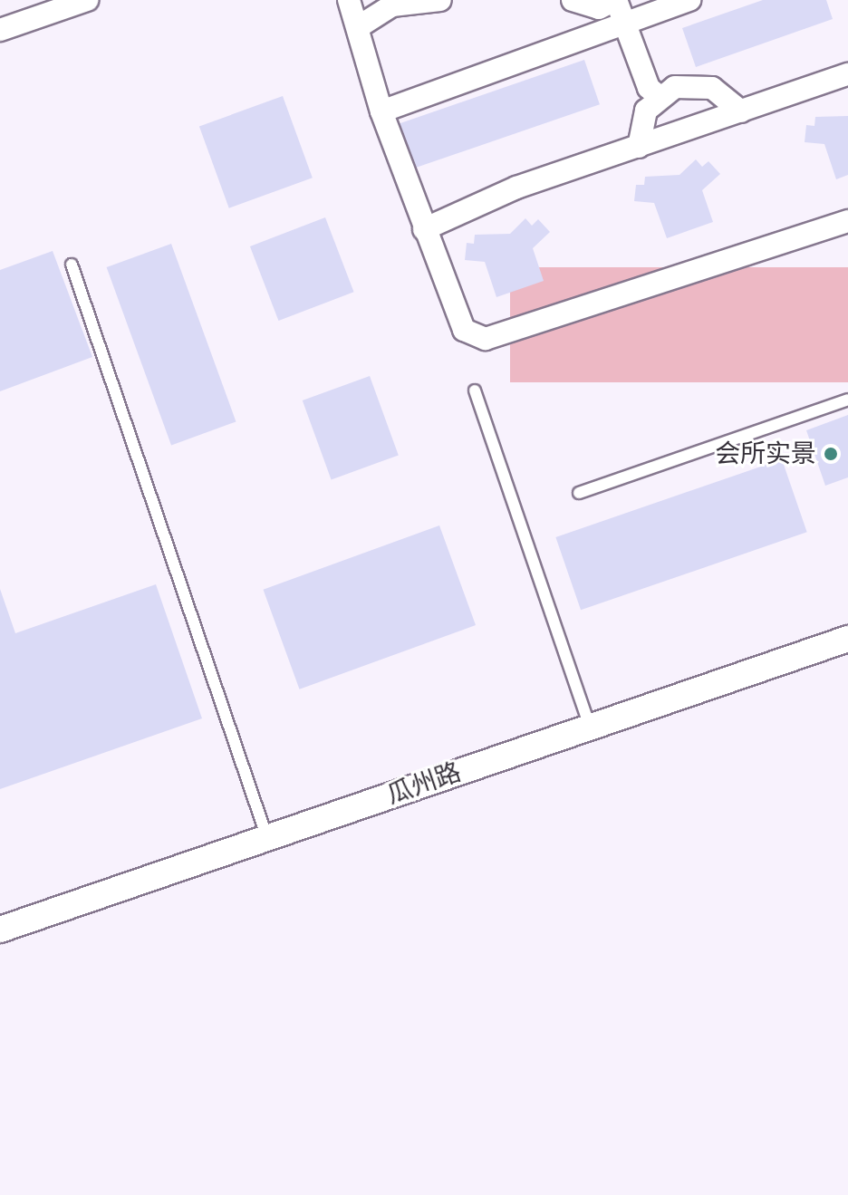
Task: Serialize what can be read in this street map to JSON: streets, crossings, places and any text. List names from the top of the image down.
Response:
{
  "streets": {
    "street": ["瓜州路"]
  },
  "places": ["会所实景"]
}
